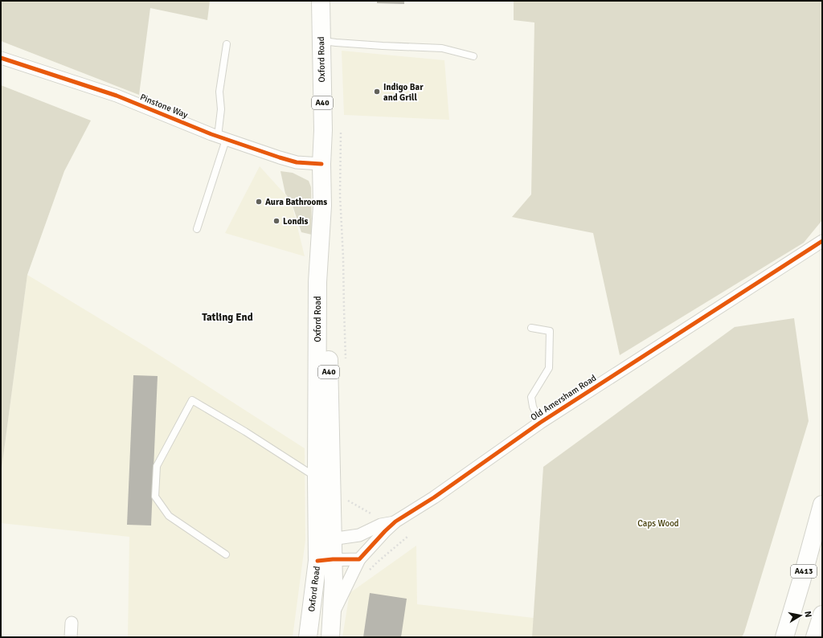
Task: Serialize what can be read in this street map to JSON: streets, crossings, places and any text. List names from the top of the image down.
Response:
{
  "streets": {
    "main road": ["Oxford Road", "A40", "A413"],
    "street": ["Pinstone Way", "Old Amersham Road"]
  },
  "crossings": [
    ["Oxford Road", "A40"],
    ["Oxford Road", "Pinstone Way"],
    ["Oxford Road", "Old Amersham Road"],
    ["A40", "Old Amersham Road"]
  ],
  "districts": ["Tatling End"],
  "parks": ["Caps Wood"],
  "places": ["Indigo Bar and Grill", "Aura Bathrooms", "Londis"],
  "north": "right"
}
